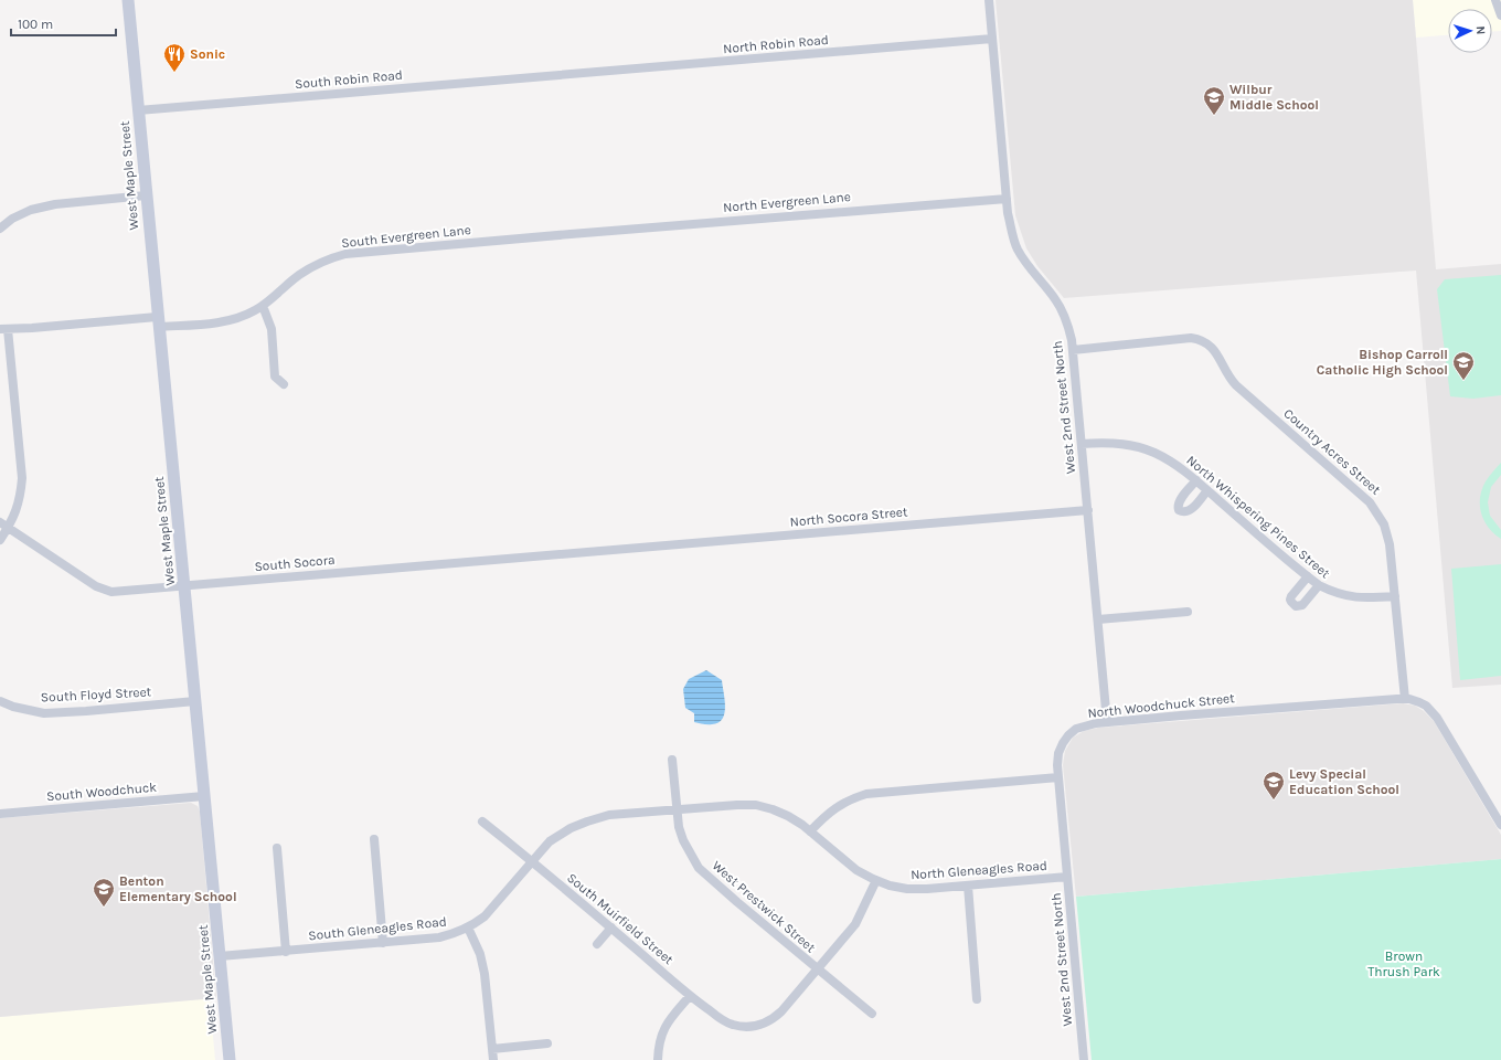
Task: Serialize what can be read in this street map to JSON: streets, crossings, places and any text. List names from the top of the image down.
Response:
{
  "streets": {
    "main road": ["West Maple Street"],
    "street": [
      "North Robin Road",
      "South Robin Road",
      "North Evergreen Lane",
      "South Evergreen Lane",
      "West 2nd Street North",
      "Country Acres Street",
      "North Socora Street",
      "North Whispering Pines Street",
      "South Socora",
      "South Floyd Street",
      "North Woodchuck Street",
      "South Woodchuck",
      "North Gleneagles Road",
      "West Prestwick Street",
      "South Muirfield Street",
      "South Gleneagles Road"
    ]
  },
  "crossings": [
    ["North Robin Road", "South Robin Road"],
    ["North Robin Road", "West 2nd Street North"],
    ["South Robin Road", "West Maple Street"],
    ["West Maple Street", "South Evergreen Lane"],
    ["West Maple Street", "South Socora"],
    ["West Maple Street", "South Floyd Street"],
    ["West Maple Street", "South Woodchuck"],
    ["West Maple Street", "South Gleneagles Road"],
    ["North Evergreen Lane", "South Evergreen Lane"],
    ["North Evergreen Lane", "West 2nd Street North"],
    ["West 2nd Street North", "Country Acres Street"],
    ["West 2nd Street North", "North Socora Street"],
    ["West 2nd Street North", "North Whispering Pines Street"],
    ["West 2nd Street North", "North Woodchuck Street"],
    ["West 2nd Street North", "North Gleneagles Road"],
    ["Country Acres Street", "North Whispering Pines Street"],
    ["Country Acres Street", "North Woodchuck Street"],
    ["North Socora Street", "South Socora"],
    ["North Gleneagles Road", "West Prestwick Street"],
    ["North Gleneagles Road", "South Muirfield Street"],
    ["North Gleneagles Road", "South Gleneagles Road"],
    ["West Prestwick Street", "South Muirfield Street"],
    ["West Prestwick Street", "South Gleneagles Road"],
    ["South Muirfield Street", "South Gleneagles Road"]
  ],
  "parks": ["Brown Thrush Park"],
  "places": {
    "restaurant": ["Sonic"],
    "school or university": [
      "Wilbur Middle School",
      "Bishop Carroll Catholic High School",
      "Levy Special Education School",
      "Benton Elementary School"
    ]
  },
  "scale_bar": "100 m",
  "north": "right"
}
